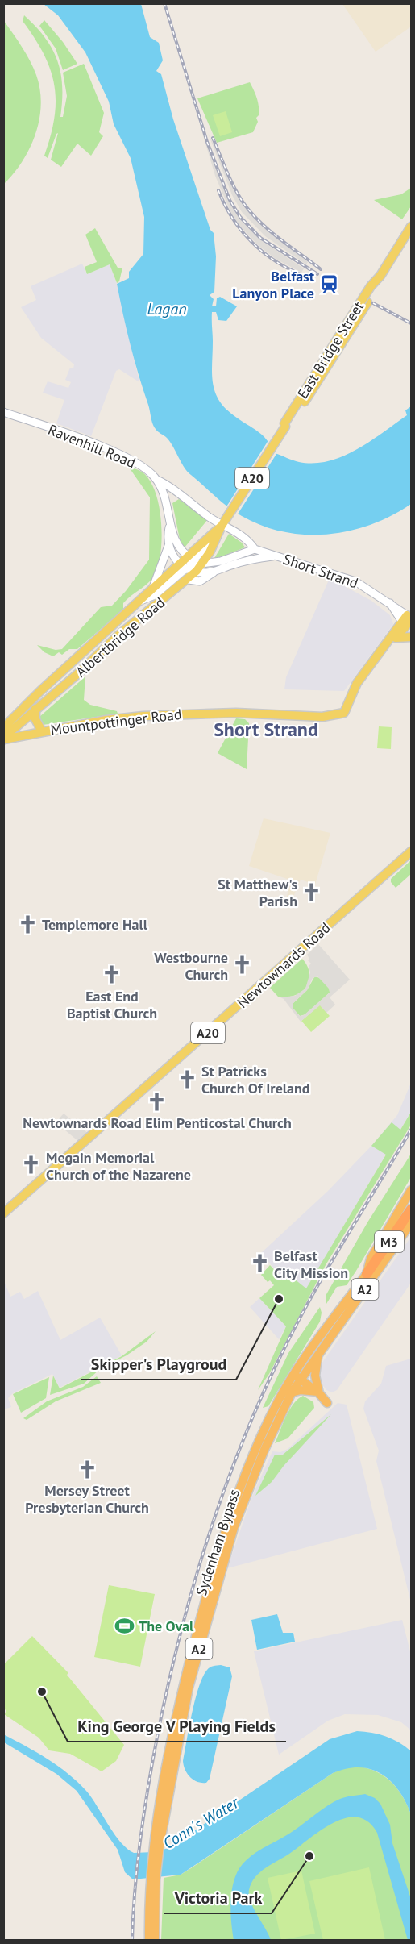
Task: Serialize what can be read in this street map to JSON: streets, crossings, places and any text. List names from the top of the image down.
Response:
{
  "streets": {
    "highway": ["M3", "A2", "Sydenham Bypass"],
    "main road": [
      "East Bridge Street",
      "Ravenhill Road",
      "A20",
      "Short Strand",
      "Albertbridge Road",
      "Mountpottinger Road",
      "Newtownards Road"
    ]
  },
  "crossings": [
    ["East Bridge Street", "Albertbridge Road"],
    ["Ravenhill Road", "Albertbridge Road"],
    ["Short Strand", "Albertbridge Road"],
    ["Albertbridge Road", "Mountpottinger Road"],
    ["M3", "A2"],
    ["M3", "Sydenham Bypass"],
    ["A2", "Sydenham Bypass"]
  ],
  "districts": ["Short Strand"],
  "water": ["Lagan", "Conn's Water"],
  "places": {
    "station": ["Belfast Lanyon Place"],
    "church": [
      "St Matthew's Parish",
      "Templemore Hall",
      "Westbourne Church",
      "East End Baptist Church",
      "St Patricks Church Of Ireland",
      "Newtownards Road Elim Penticostal Church",
      "Megain Memorial Church of the Nazarene",
      "Belfast City Mission",
      "Mersey Street Presbyterian Church"
    ],
    "other": ["Skipper's Playgroud", "King George V Playing Fields", "Victoria Park"],
    "sports": ["The Oval"]
  }
}
